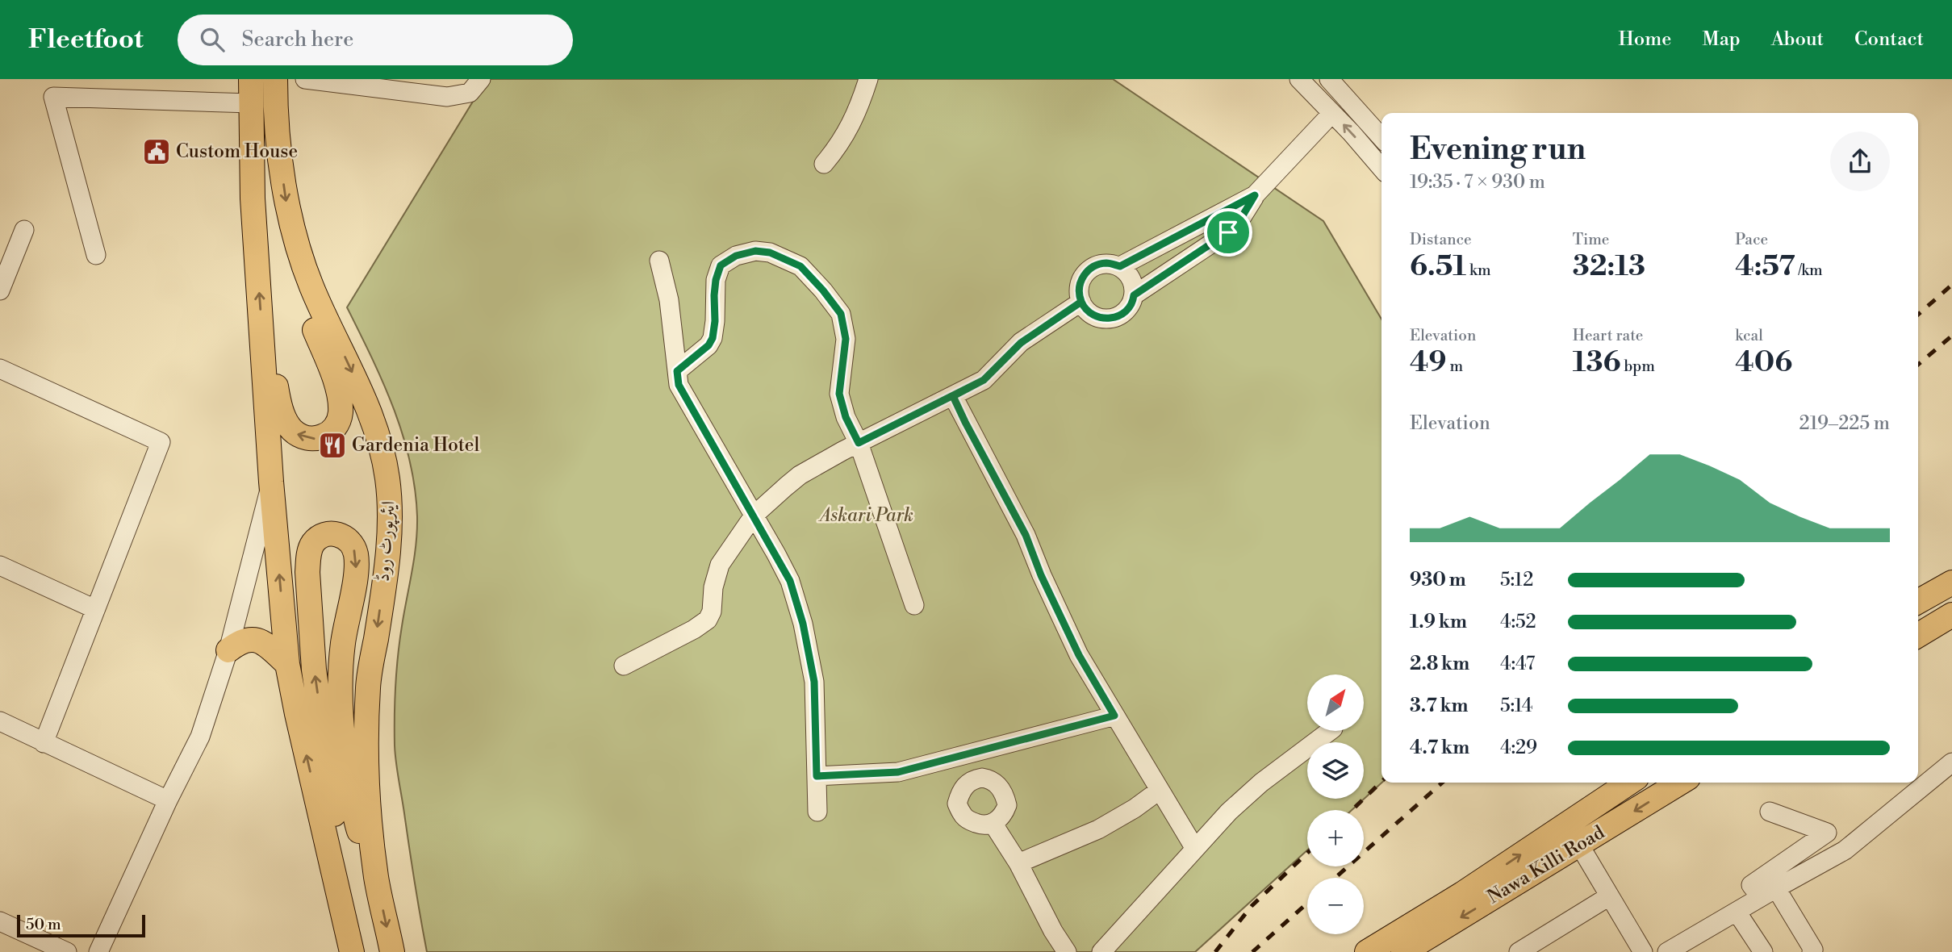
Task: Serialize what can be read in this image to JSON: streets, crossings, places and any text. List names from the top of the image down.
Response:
{
  "streets": {
    "main road": ["ایئرپورٹ روڈ", "Nawa Killi Road"]
  },
  "parks": ["Askari Park"],
  "places": {
    "public building": ["Custom House"],
    "restaurant": ["Gardenia Hotel"]
  },
  "scale_bar": "50 m",
  "north": "top right",
  "page": {
    "header": "Fleetfoot",
    "search": "Search here",
    "nav": [
      "Home",
      "Map",
      "About",
      "Contact"
    ],
    "heading": ["Evening run", "19:35 · 7 × 930 m"],
    "stats": [
      ["Distance", "6.51 km"],
      ["Time", "32:13"],
      ["Pace", "4:57 /km"],
      ["Elevation", "49 m"],
      ["Heart rate", "136 bpm"],
      ["kcal", "406"]
    ],
    "chart": ["Elevation", "219–225 m"],
    "list": [
      {
        "name": "930 m",
        "note": "5:12"
      },
      {
        "name": "1.9 km",
        "note": "4:52"
      },
      {
        "name": "2.8 km",
        "note": "4:47"
      },
      {
        "name": "3.7 km",
        "note": "5:14"
      },
      {
        "name": "4.7 km",
        "note": "4:29"
      }
    ],
    "map_buttons": ["+", "−"],
    "scale": "50 m"
  }
}
